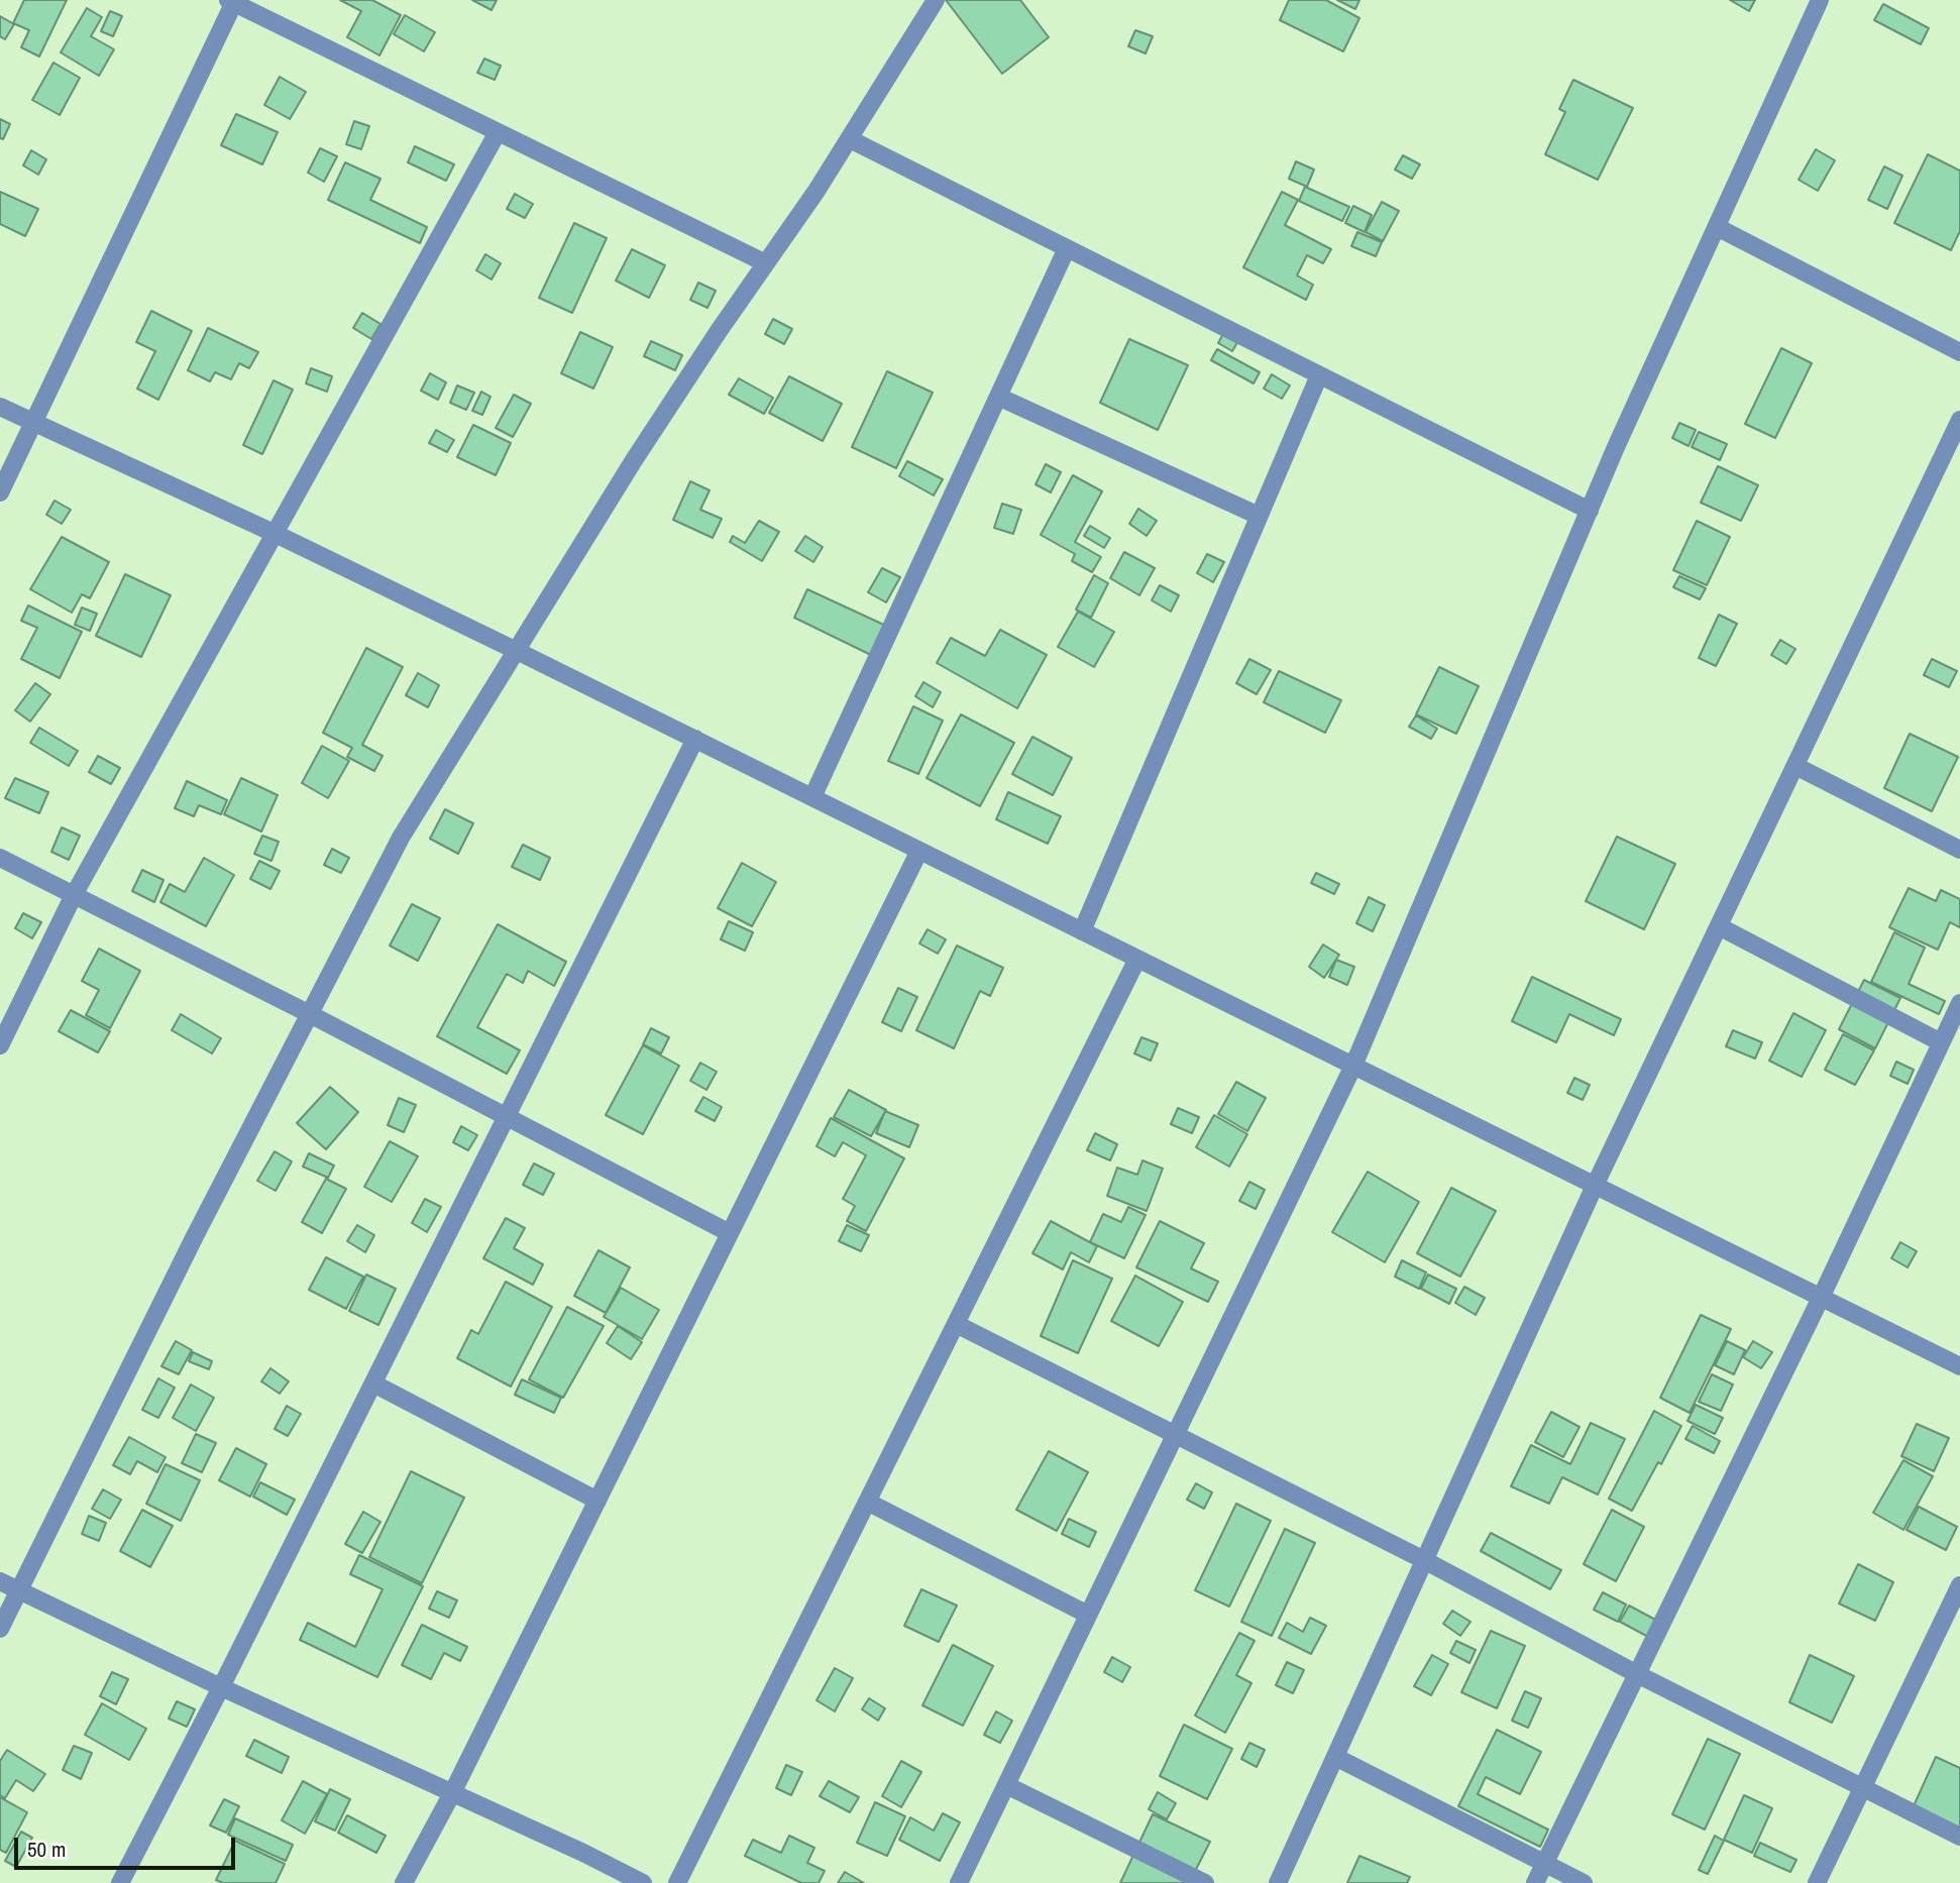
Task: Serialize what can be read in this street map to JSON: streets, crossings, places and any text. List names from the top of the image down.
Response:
{
  "scale_bar": "50 m"
}
